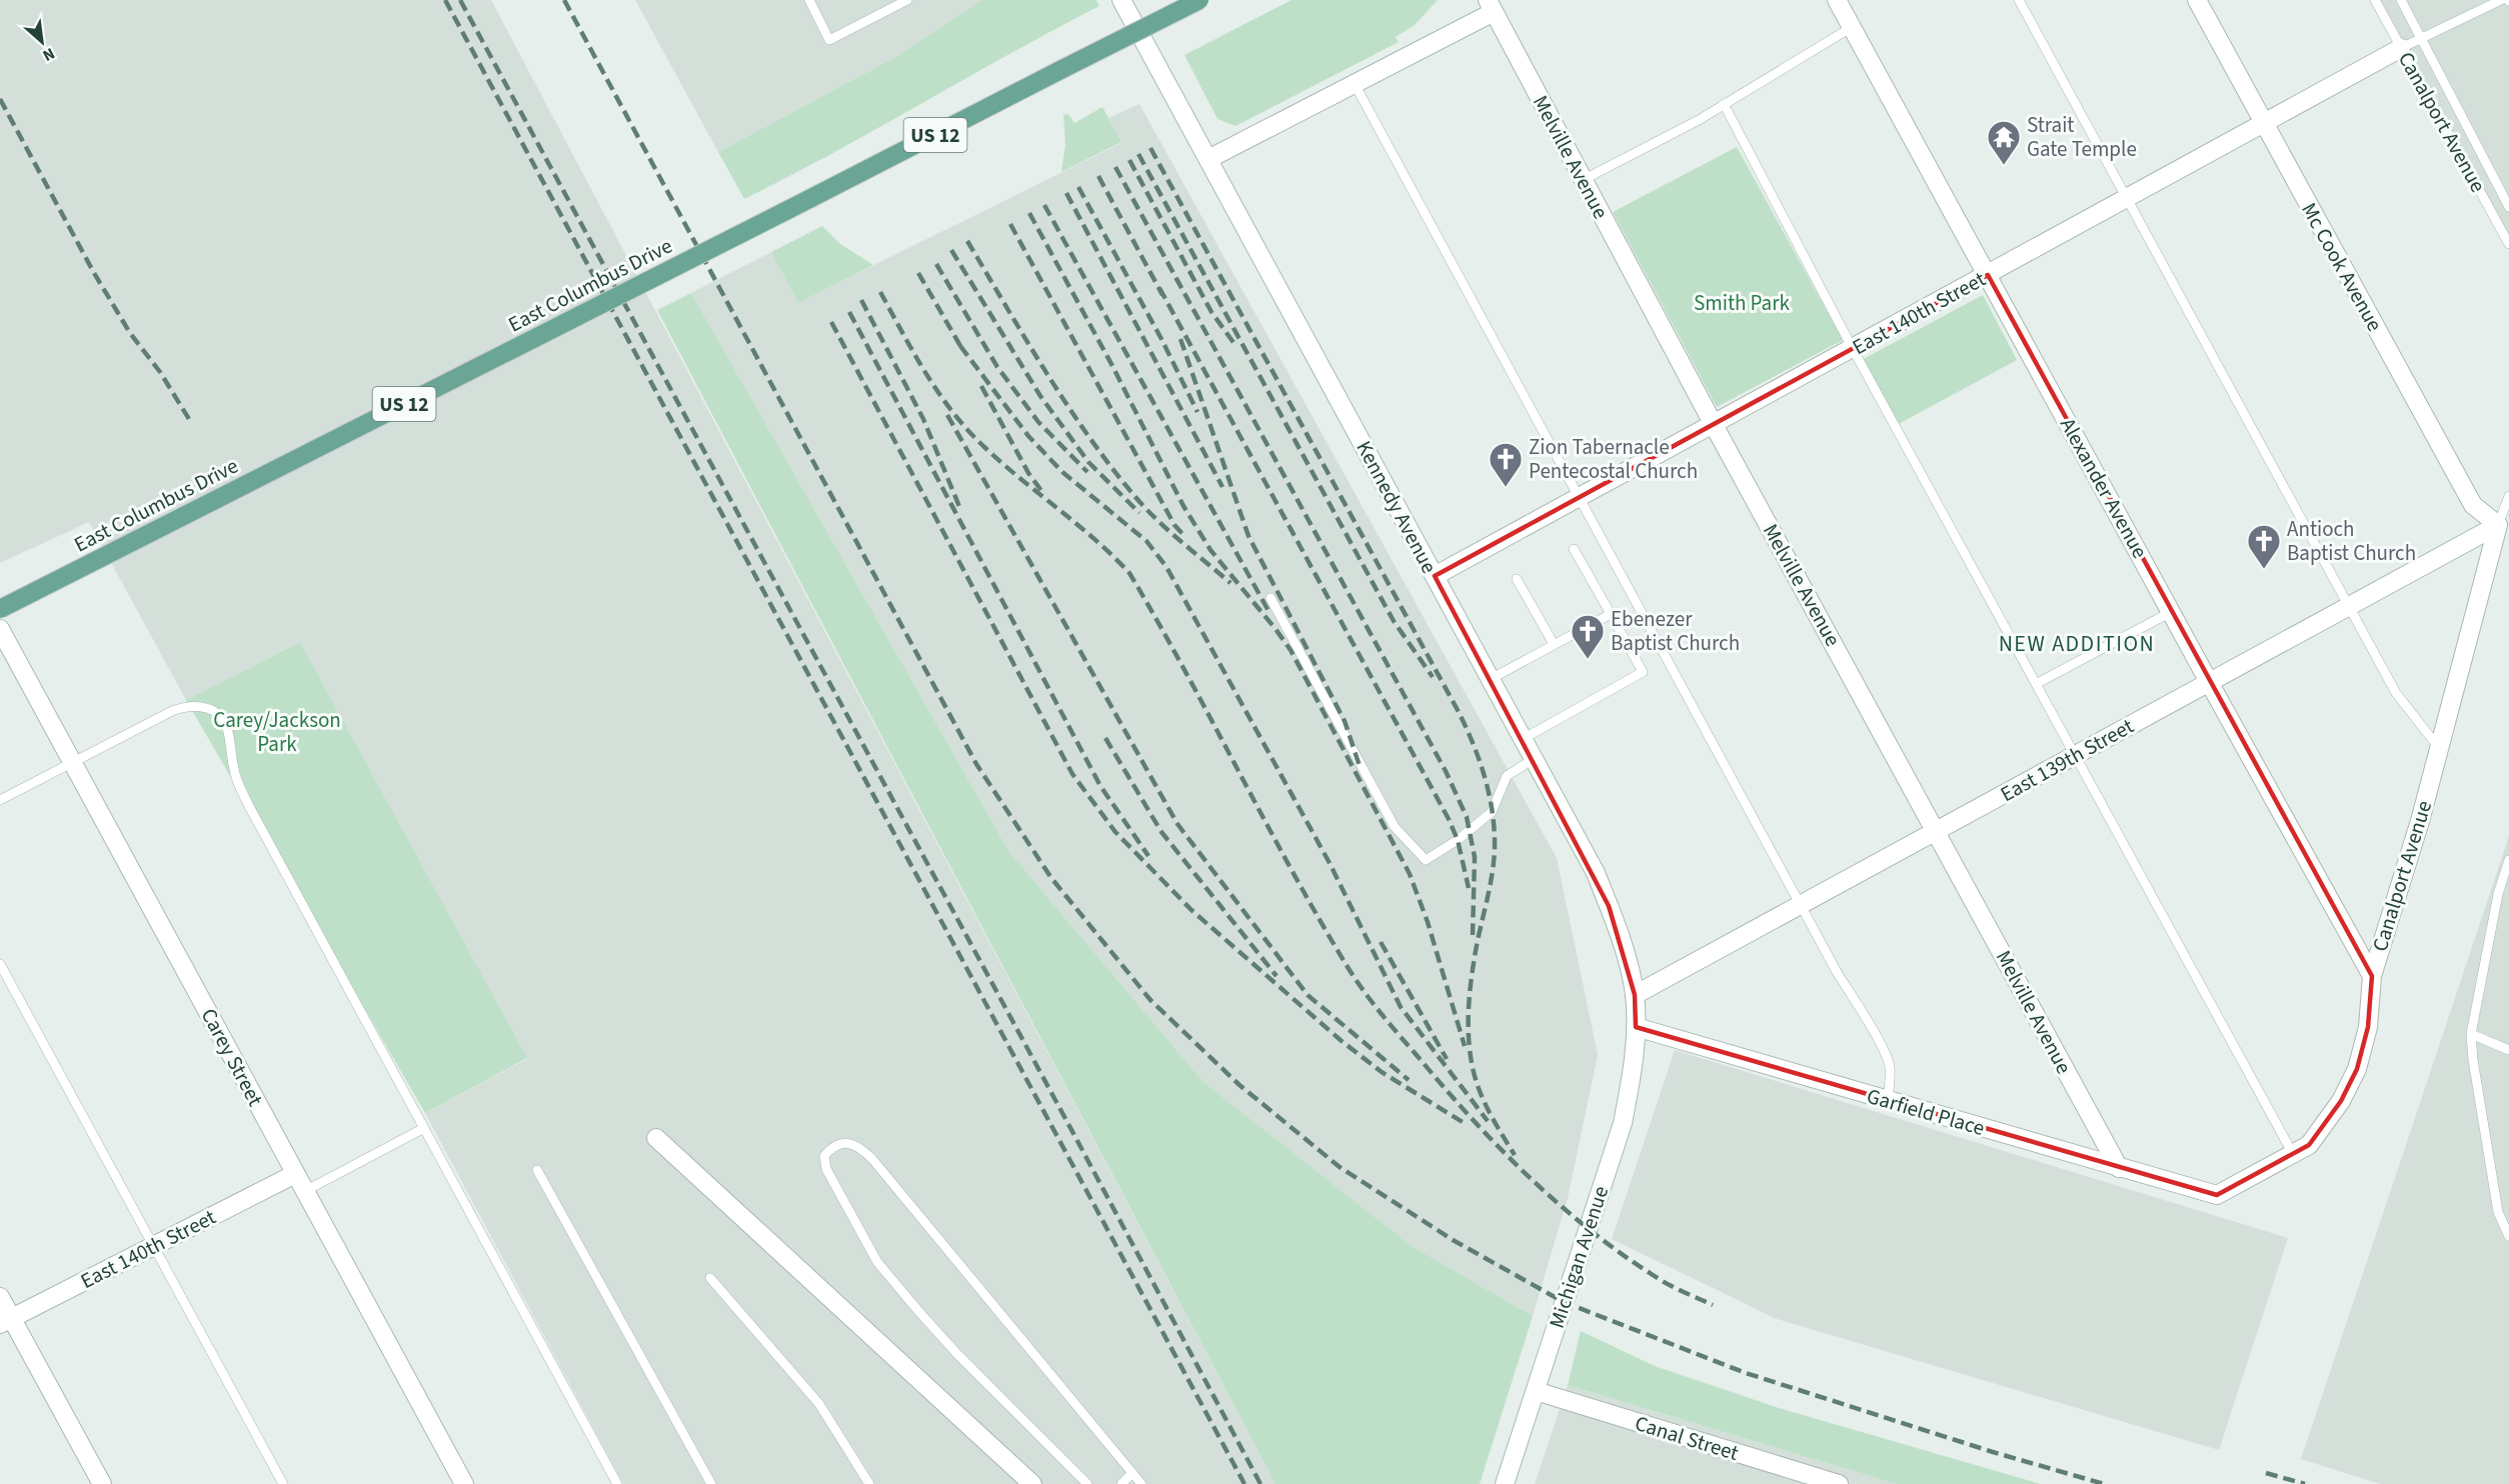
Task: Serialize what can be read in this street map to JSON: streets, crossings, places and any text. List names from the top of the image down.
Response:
{
  "streets": {
    "main road": ["US 12", "East Columbus Drive"],
    "street": [
      "Canalport Avenue",
      "Melville Avenue",
      "Mc Cook Avenue",
      "East 140th Street",
      "Alexander Avenue",
      "Kennedy Avenue",
      "East 139th Street",
      "Carey Street",
      "Garfield Place",
      "Michigan Avenue",
      "Canal Street"
    ]
  },
  "crossings": [
    ["Canalport Avenue", "Mc Cook Avenue"],
    ["Canalport Avenue", "East 140th Street"],
    ["Canalport Avenue", "Alexander Avenue"],
    ["Canalport Avenue", "East 139th Street"],
    ["Canalport Avenue", "Garfield Place"],
    ["Melville Avenue", "East 140th Street"],
    ["Melville Avenue", "East 139th Street"],
    ["Melville Avenue", "Garfield Place"],
    ["Mc Cook Avenue", "East 140th Street"],
    ["Mc Cook Avenue", "East 139th Street"],
    ["East 140th Street", "Alexander Avenue"],
    ["East 140th Street", "Kennedy Avenue"],
    ["East 140th Street", "Carey Street"],
    ["Alexander Avenue", "East 139th Street"],
    ["Kennedy Avenue", "East 139th Street"],
    ["Kennedy Avenue", "Garfield Place"],
    ["Kennedy Avenue", "Michigan Avenue"],
    ["Garfield Place", "Michigan Avenue"],
    ["Michigan Avenue", "Canal Street"]
  ],
  "districts": ["NEW ADDITION"],
  "parks": ["Smith Park", "Carey/Jackson Park"],
  "places": {
    "temple": ["Strait Gate Temple"],
    "church": ["Zion Tabernacle Pentecostal Church", "Antioch Baptist Church", "Ebenezer Baptist Church"]
  },
  "north": "bottom right"
}
